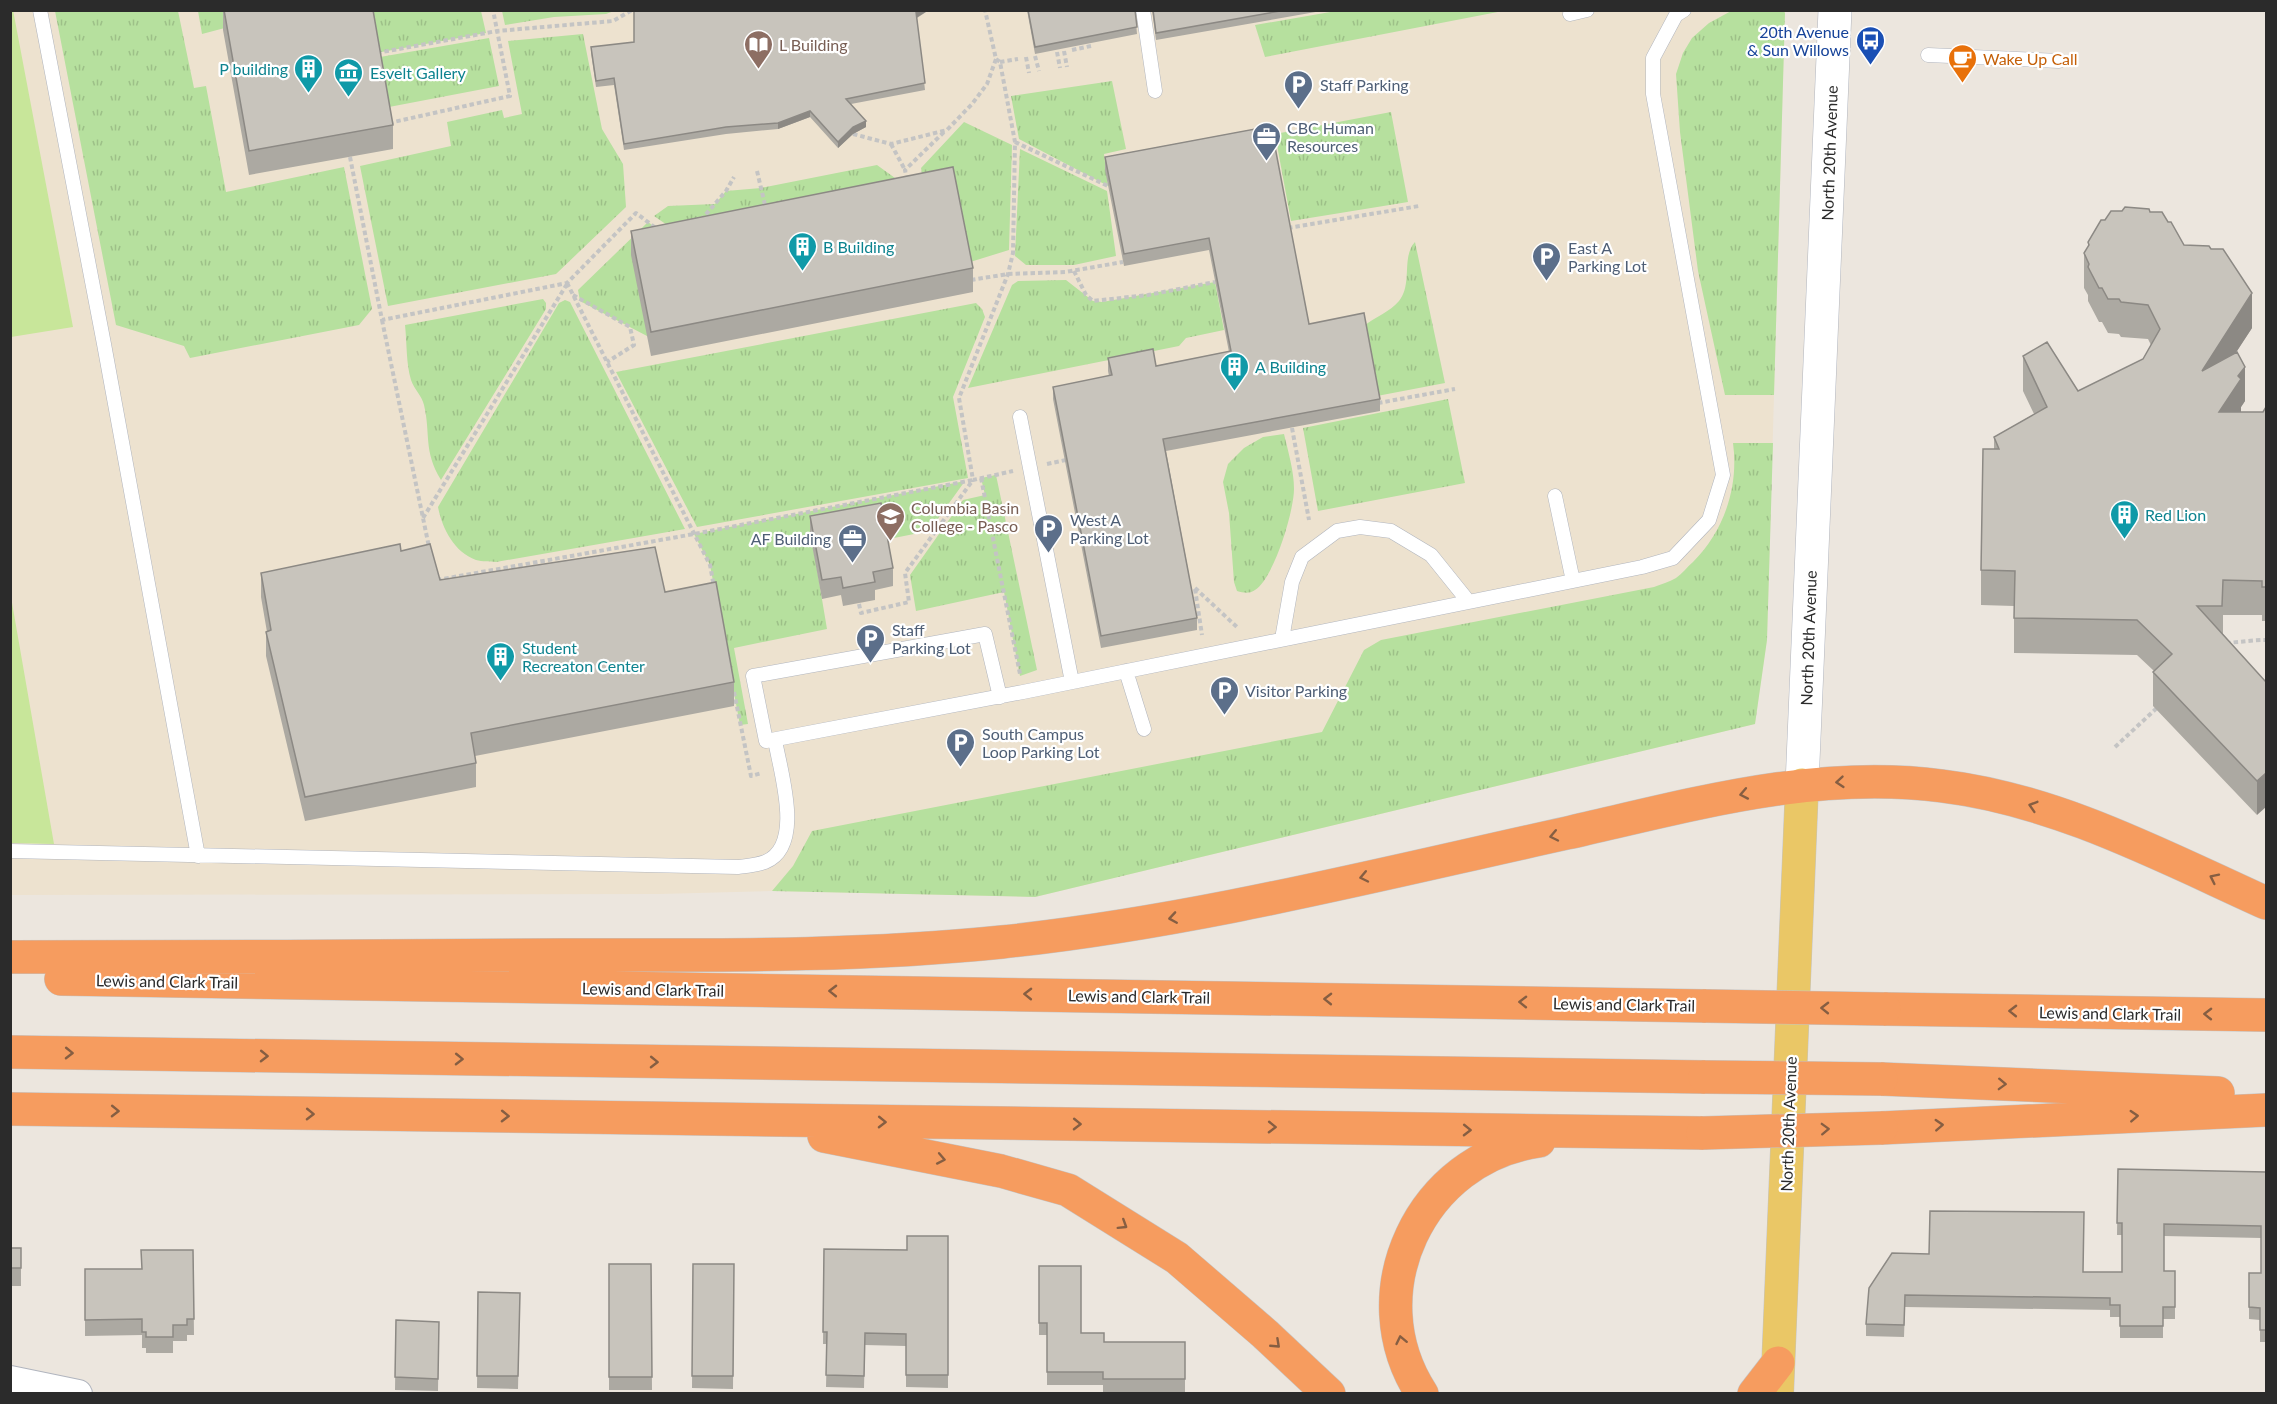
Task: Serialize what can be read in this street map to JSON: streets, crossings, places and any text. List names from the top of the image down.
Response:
{
  "streets": {
    "highway": ["Lewis and Clark Trail"],
    "main road": ["North 20th Avenue"]
  },
  "places": {
    "bus stop": ["20th Avenue & Sun Willows"],
    "library": ["L Building"],
    "cafe": ["Wake Up Call"],
    "building": [
      "P building",
      "B Building",
      "A Building",
      "Red Lion",
      "Student Recreaton Center"
    ],
    "museum": ["Esvelt Gallery"],
    "parking": [
      "Staff Parking",
      "East A Parking Lot",
      "West A Parking Lot",
      "Staff Parking Lot",
      "Visitor Parking",
      "South Campus Loop Parking Lot"
    ],
    "office": ["CBC Human Resources", "AF Building"],
    "school or university": ["Columbia Basin College - Pasco"]
  }
}
